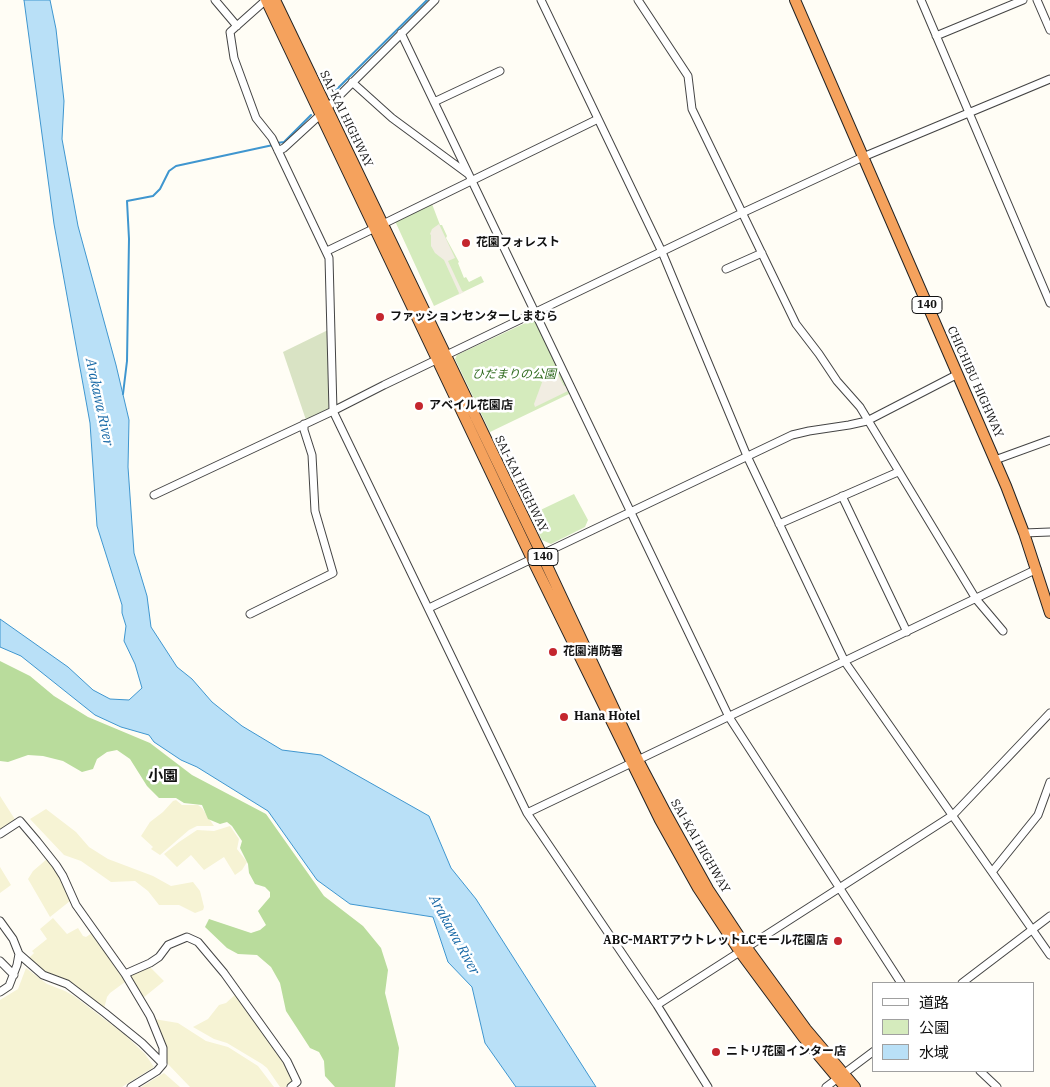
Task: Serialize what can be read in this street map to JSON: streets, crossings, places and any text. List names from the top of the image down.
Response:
{
  "streets": {
    "highway": ["SAI-KAI HIGHWAY", "140", "CHICHIBU HIGHWAY"]
  },
  "districts": ["小園"],
  "water": ["Arakawa River"],
  "parks": ["ひだまりの公園"],
  "places": [
    "花園フォレスト",
    "ファッションセンターしまむら",
    "アベイル花園店",
    "花園消防署",
    "Hana Hotel",
    "ABC-MARTアウトレットLCモール花園店",
    "ニトリ花園インター店"
  ],
  "legend": ["道路", "公園", "水域"]
}
